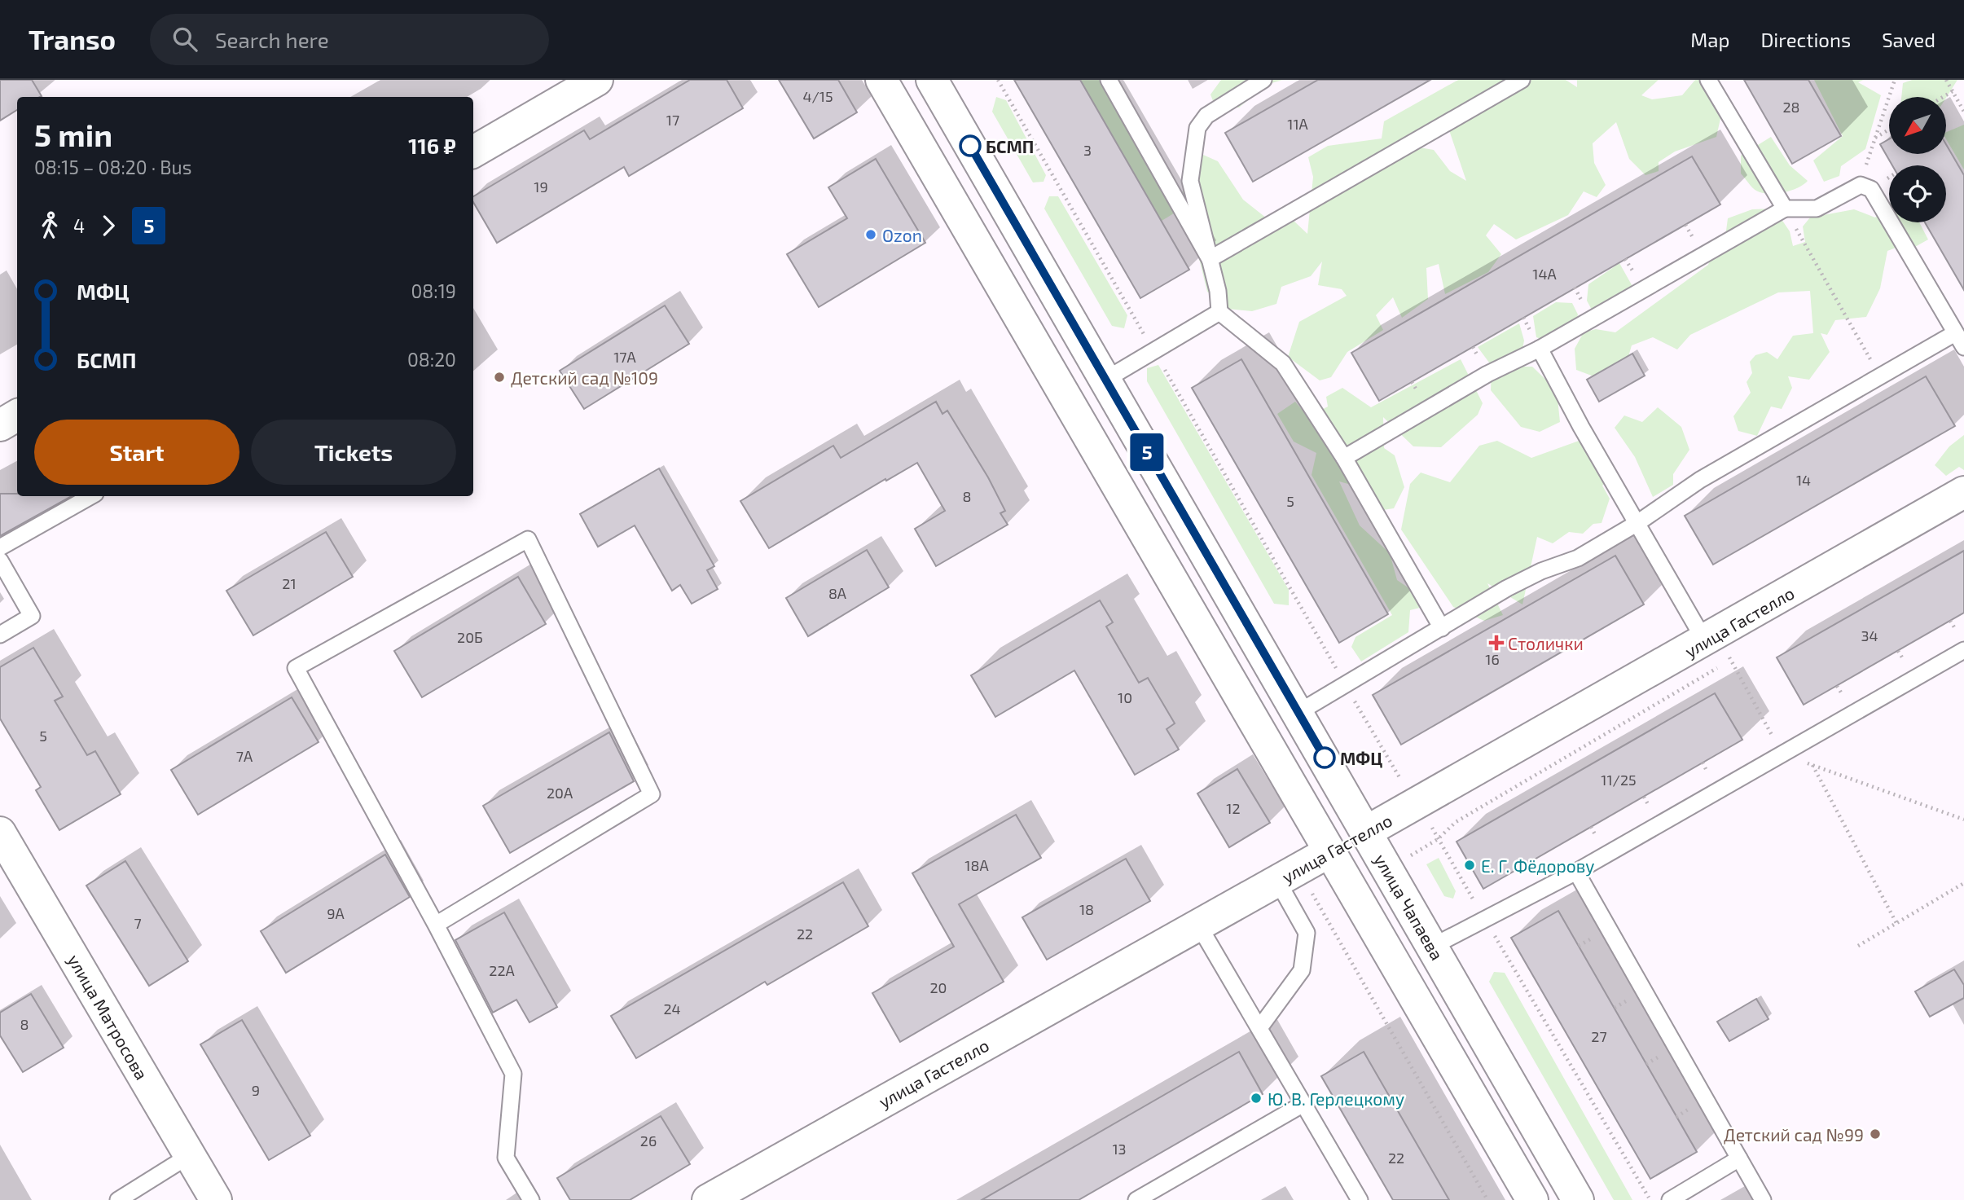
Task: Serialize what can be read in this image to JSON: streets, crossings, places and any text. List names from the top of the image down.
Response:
{
  "streets": {
    "street": ["улица Гастелло", "улица Чапаева", "улица Матросова"]
  },
  "crossings": [
    ["улица Гастелло", "улица Чапаева"]
  ],
  "places": {
    "other": [
      "БСМП",
      "Ozon",
      "Детский сад №109",
      "МФЦ",
      "Е. Г. Фёдорову",
      "Ю. В. Герлецкому",
      "Детский сад №99"
    ],
    "health": ["Столички"]
  },
  "lines": ["bus line 5"],
  "house_numbers": [
    "4/15",
    "28",
    "17",
    "11А",
    "3",
    "19",
    "14А",
    "17А",
    "14",
    "8",
    "5",
    "21",
    "8А",
    "34",
    "20Б",
    "16",
    "10",
    "5",
    "7А",
    "11/25",
    "20А",
    "12",
    "18А",
    "18",
    "9А",
    "7",
    "22",
    "22А",
    "20",
    "24",
    "8",
    "27",
    "9",
    "26",
    "13",
    "22"
  ],
  "north": "bottom left",
  "page": {
    "header": "Transo",
    "search": "Search here",
    "nav": ["Map", "Directions", "Saved"],
    "on_map": "5",
    "heading": ["5 min", "08:15 – 08:20 · Bus", "116 ₽"],
    "legs": ["4", "5"],
    "list": [
      {
        "name": "МФЦ",
        "value": "08:19"
      },
      {
        "name": "БСМП",
        "value": "08:20"
      }
    ],
    "buttons": ["Start", "Tickets"]
  }
}
